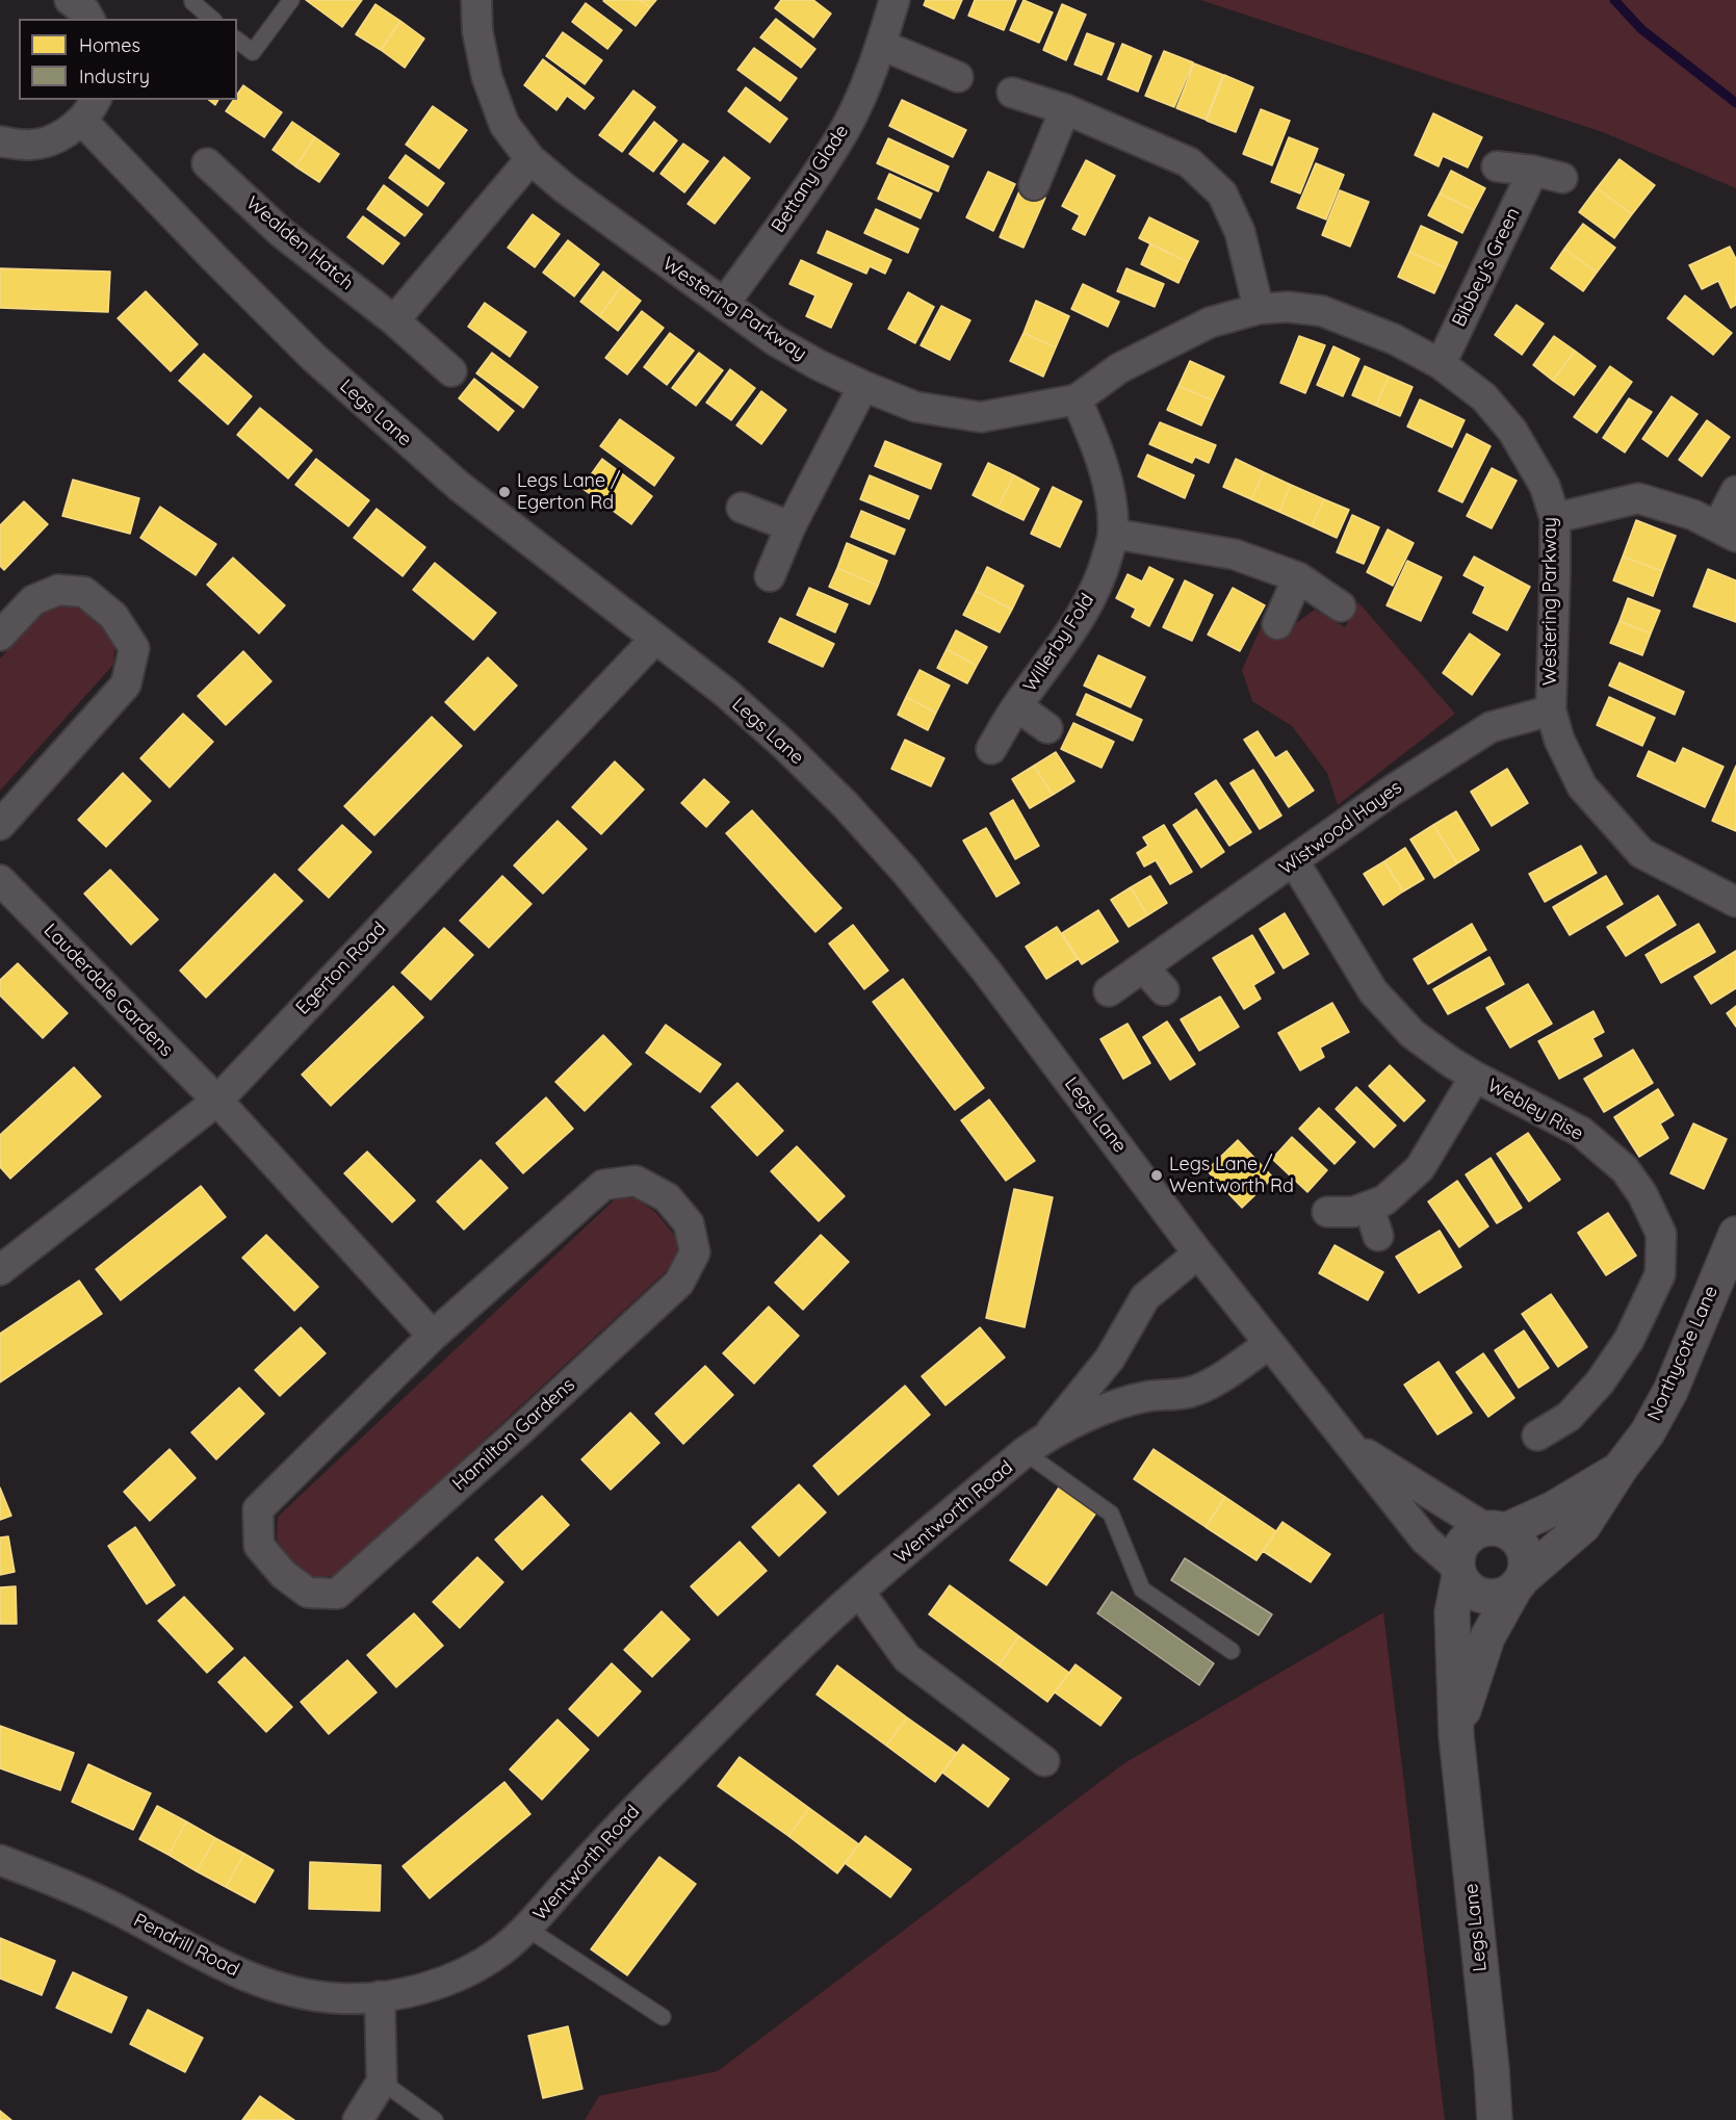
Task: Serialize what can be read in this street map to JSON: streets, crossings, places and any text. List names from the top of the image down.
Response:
{
  "streets": {
    "street": [
      "Bettany Glade",
      "Wealden Hatch",
      "Bibbey's Green",
      "Westering Parkway",
      "Legs Lane",
      "Willerby Fold",
      "Wistwood Hayes",
      "Egerton Road",
      "Lauderdale Gardens",
      "Webley Rise",
      "Northycote Lane",
      "Hamilton Gardens",
      "Wentworth Road",
      "Pendrill Road"
    ]
  },
  "crossings": [
    ["Bettany Glade", "Westering Parkway"],
    ["Bibbey's Green", "Westering Parkway"],
    ["Westering Parkway", "Willerby Fold"],
    ["Westering Parkway", "Wistwood Hayes"],
    ["Legs Lane", "Egerton Road"],
    ["Legs Lane", "Northycote Lane"],
    ["Legs Lane", "Wentworth Road"],
    ["Wistwood Hayes", "Webley Rise"],
    ["Egerton Road", "Lauderdale Gardens"],
    ["Wentworth Road", "Pendrill Road"]
  ],
  "places": ["Legs Lane / Egerton Rd", "Legs Lane / Wentworth Rd"],
  "legend": ["Homes", "Industry"]
}
